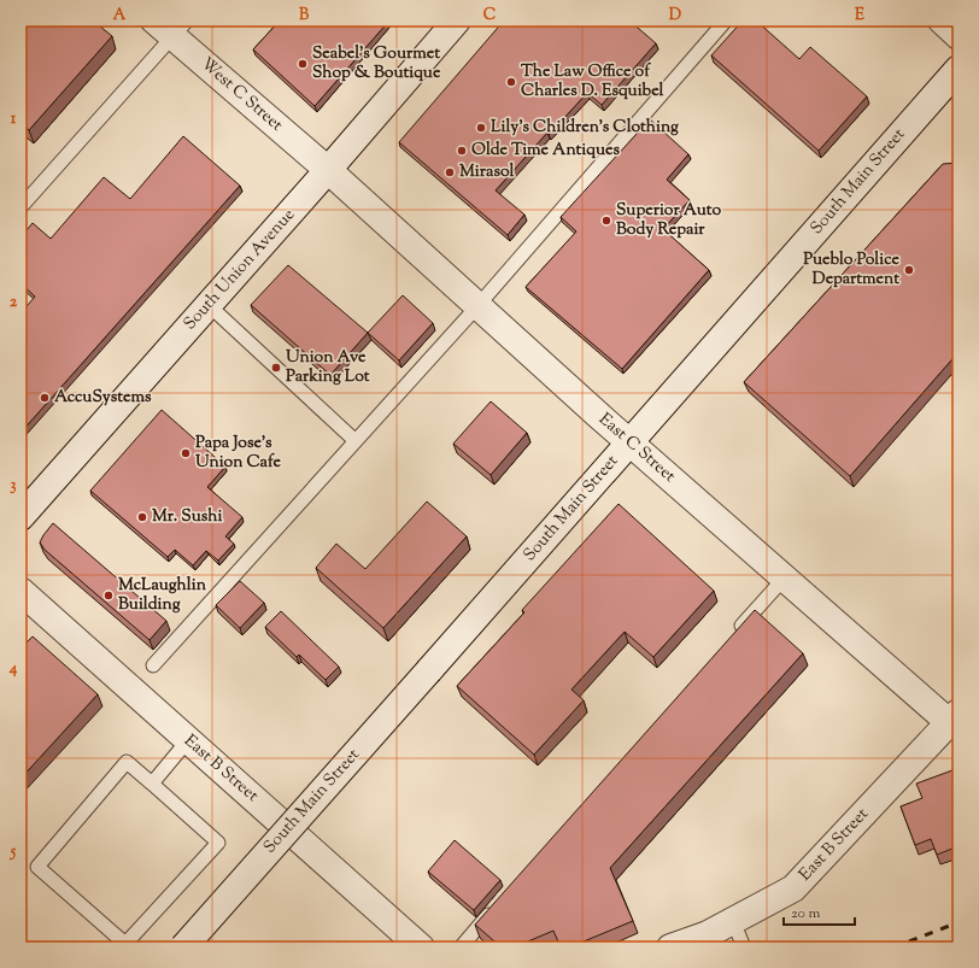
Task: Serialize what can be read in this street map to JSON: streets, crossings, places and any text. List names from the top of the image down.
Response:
{
  "streets": {
    "street": [
      "West C Street",
      "South Main Street",
      "South Union Avenue",
      "East C Street",
      "East B Street"
    ]
  },
  "crossings": [
    ["West C Street", "South Union Avenue"],
    ["West C Street", "East C Street"],
    ["South Main Street", "East C Street"],
    ["South Union Avenue", "East C Street"],
    ["East C Street", "East B Street"]
  ],
  "places": [
    "Seabel's Gourmet Shop & Boutique",
    "The Law Office of Charles D. Esquibel",
    "Lily's Children's Clothing",
    "Olde Time Antiques",
    "Mirasol",
    "Superior Auto Body Repair",
    "Pueblo Police Department",
    "Union Ave Parking Lot",
    "AccuSystems",
    "Papa Jose's Union Cafe",
    "Mr. Sushi",
    "McLaughlin Building"
  ],
  "scale_bar": "20 m",
  "grid": {
    "columns": [
      "A",
      "B",
      "C",
      "D",
      "E"
    ],
    "rows": [
      "1",
      "2",
      "3",
      "4",
      "5"
    ]
  }
}
